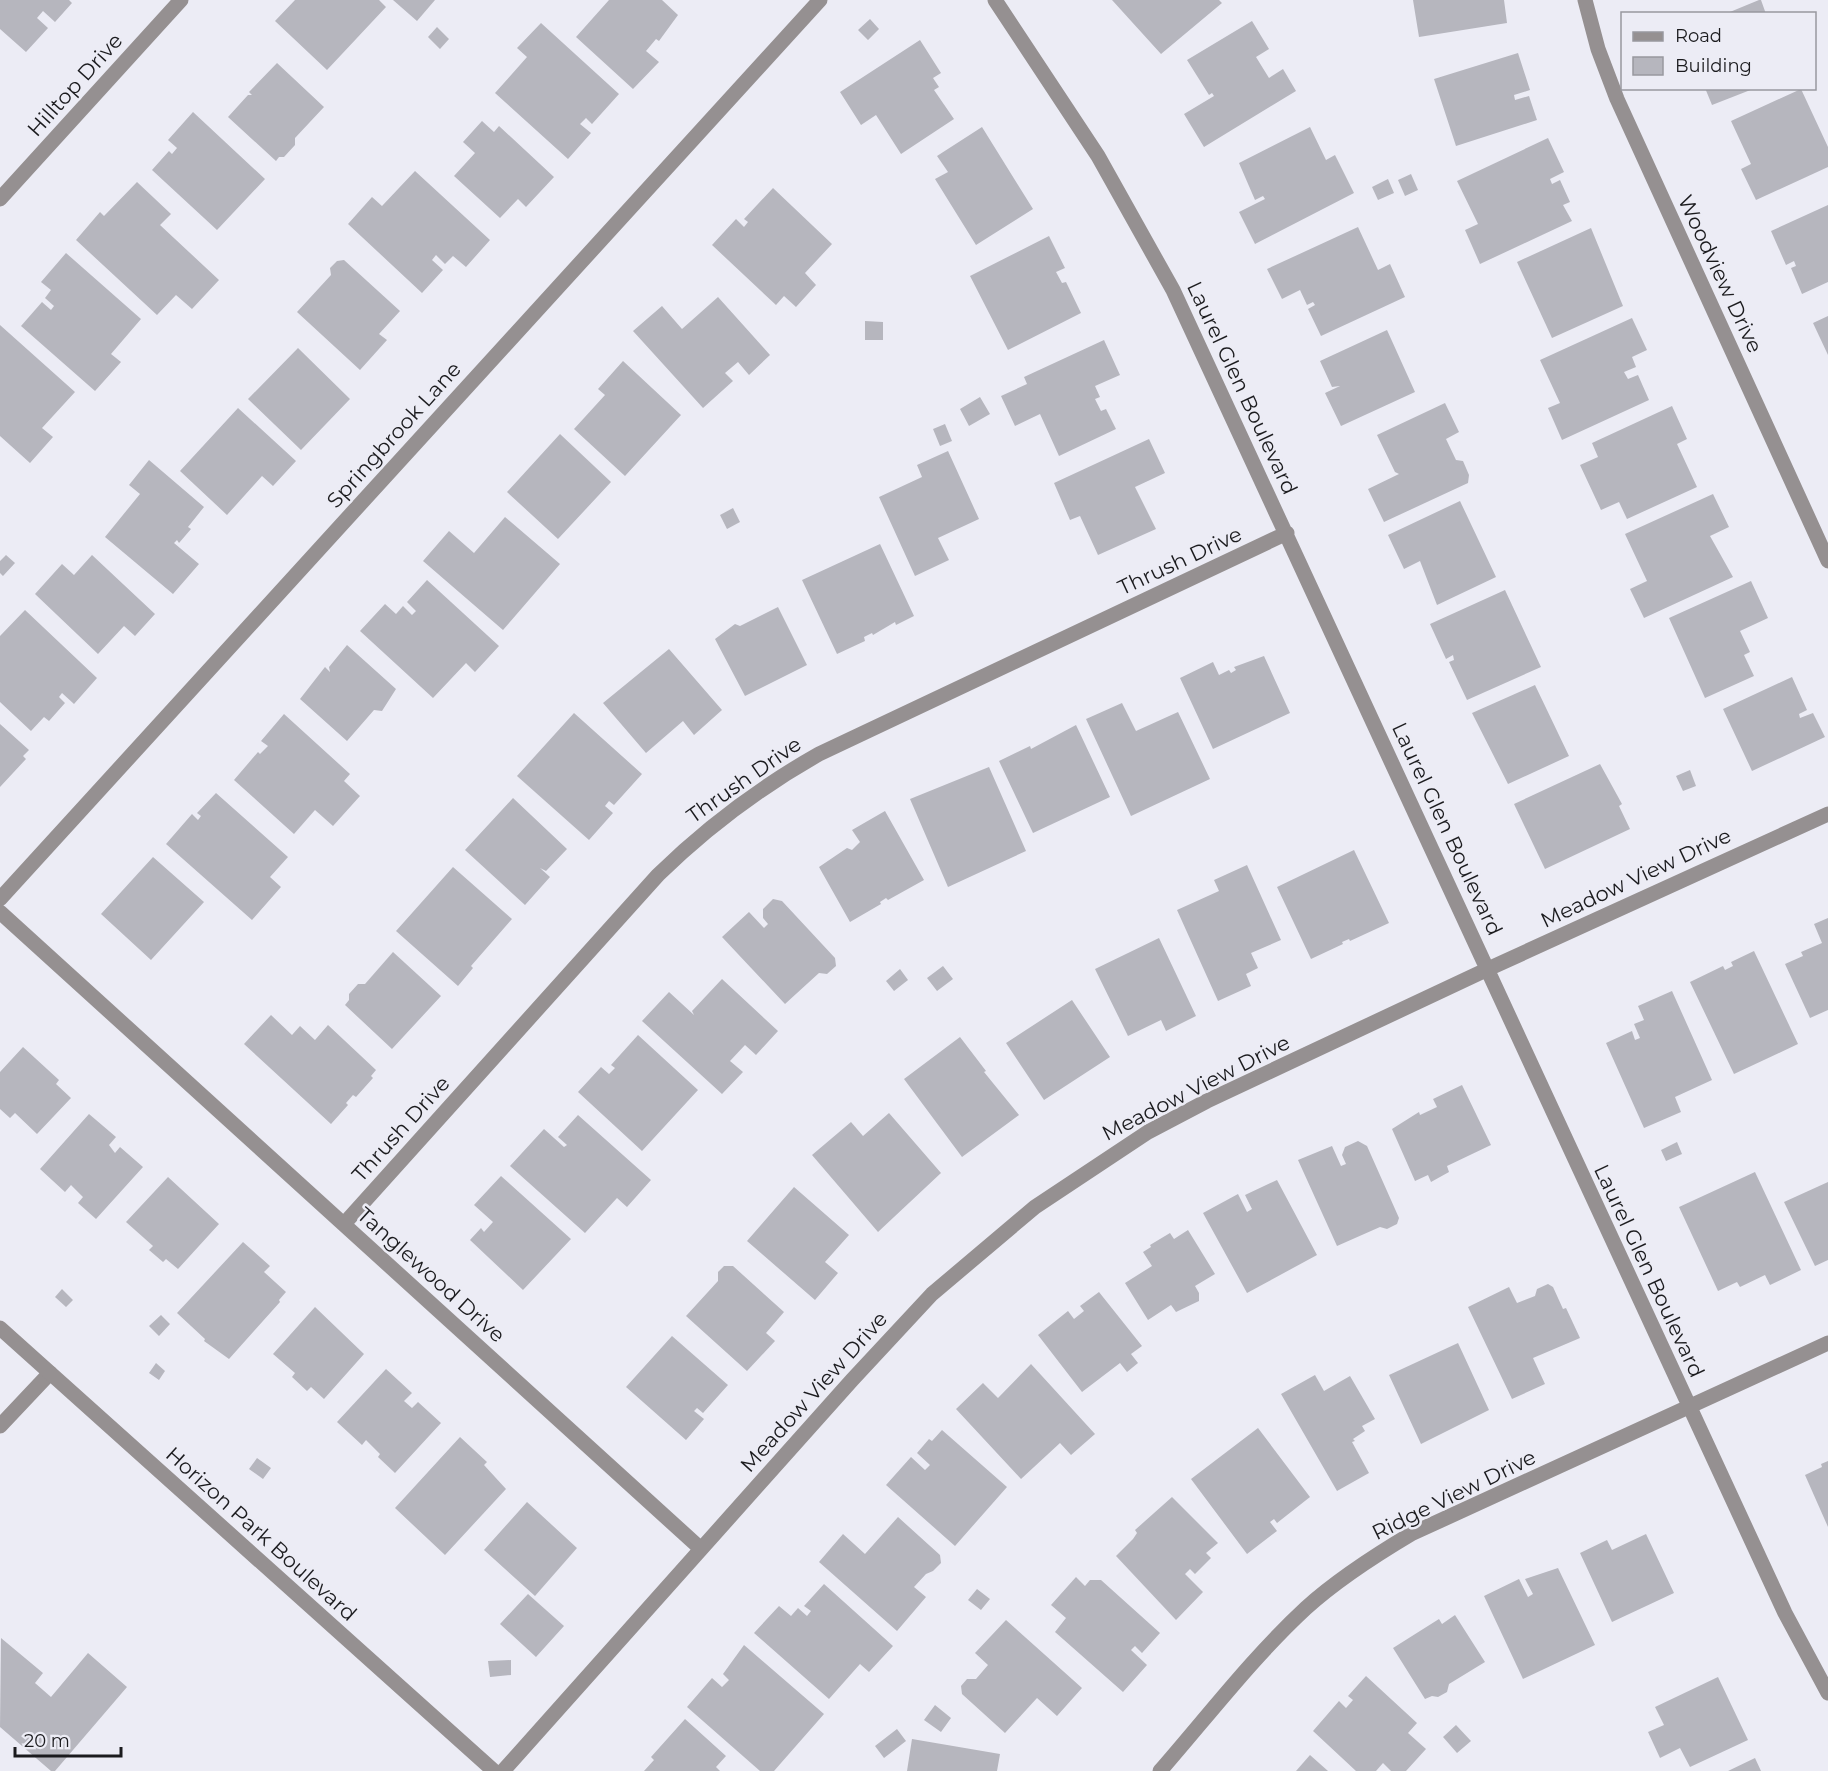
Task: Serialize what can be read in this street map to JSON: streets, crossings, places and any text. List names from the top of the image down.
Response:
{
  "streets": {
    "street": [
      "Hilltop Drive",
      "Woodview Drive",
      "Laurel Glen Boulevard",
      "Springbrook Lane",
      "Thrush Drive",
      "Meadow View Drive",
      "Tanglewood Drive",
      "Ridge View Drive",
      "Horizon Park Boulevard"
    ]
  },
  "crossings": [
    ["Laurel Glen Boulevard", "Thrush Drive"],
    ["Laurel Glen Boulevard", "Meadow View Drive"],
    ["Laurel Glen Boulevard", "Ridge View Drive"],
    ["Thrush Drive", "Tanglewood Drive"],
    ["Meadow View Drive", "Tanglewood Drive"]
  ],
  "legend": ["Road", "Building"],
  "scale_bar": "20 m"
}
